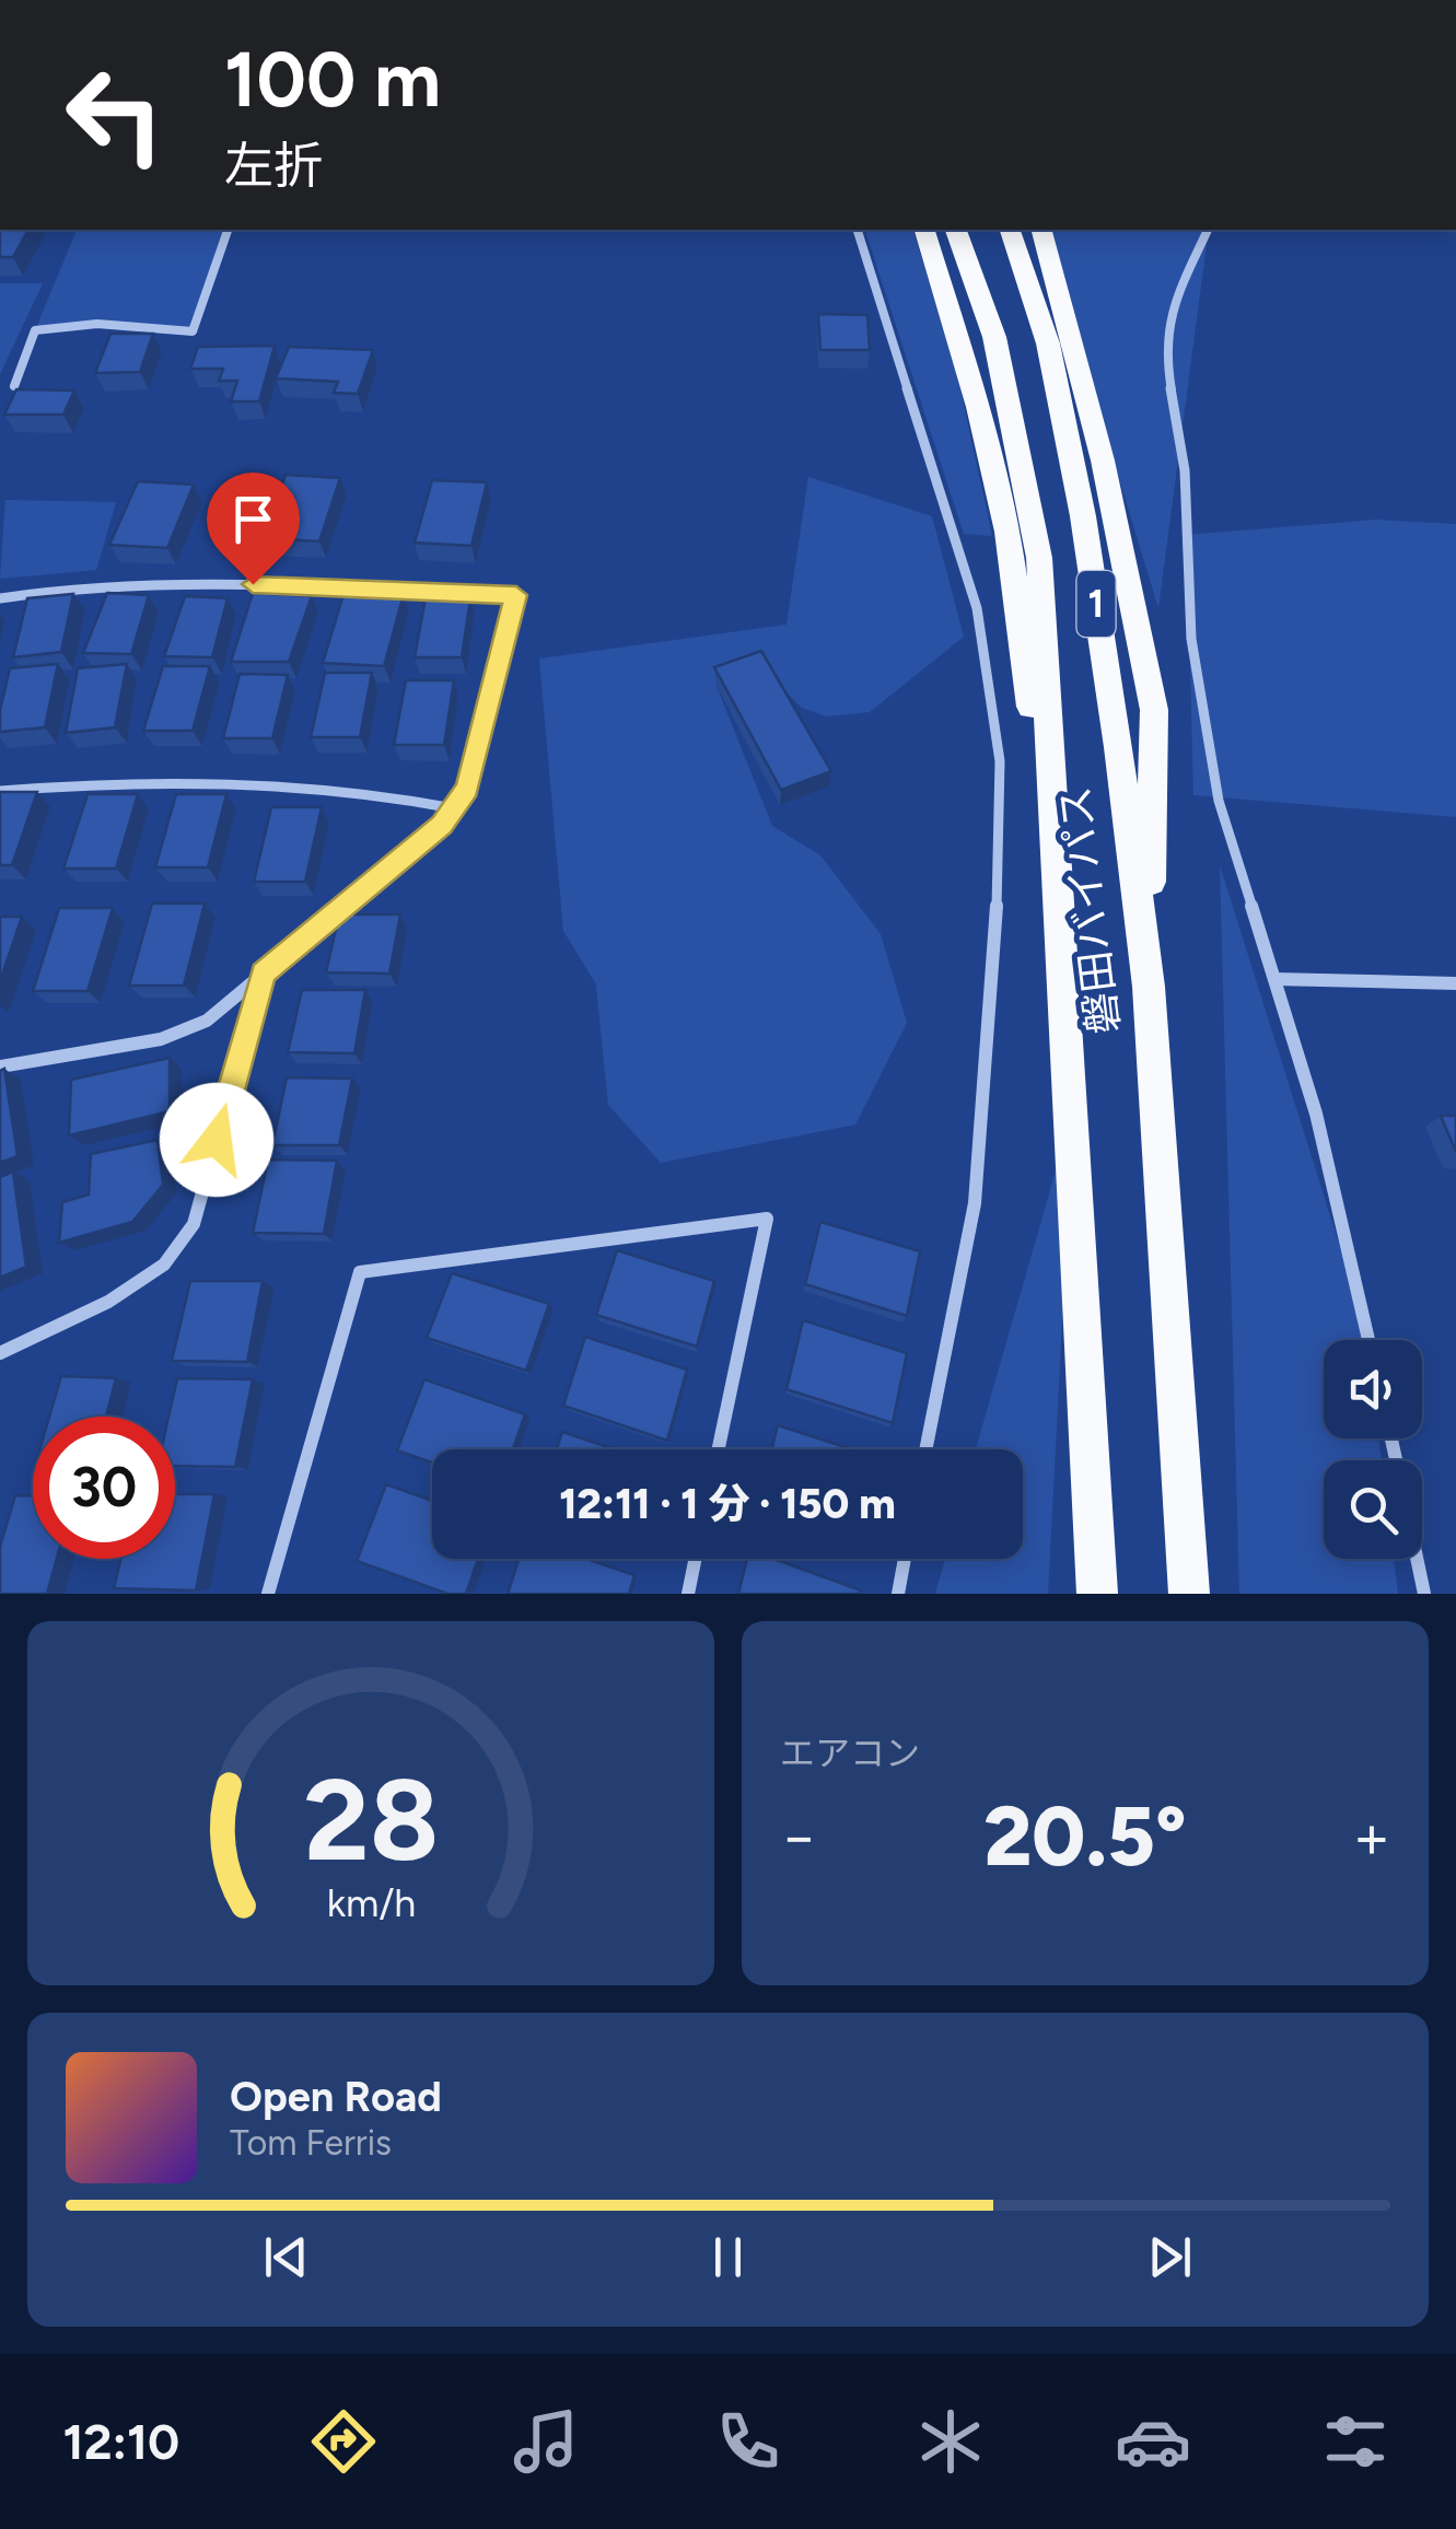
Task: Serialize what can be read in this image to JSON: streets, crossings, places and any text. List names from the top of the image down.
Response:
{
  "streets": {
    "highway": ["1", "磐田バイパス"]
  },
  "page": {
    "turn": ["100 m", "左折"],
    "limit": "30",
    "trip": "12:11 · 1 分 · 150 m",
    "tile": "エアコン",
    "heat": ["−", "20.5°", "+"],
    "song": ["Open Road", "Tom Ferris"],
    "tabs": "12:10",
    "gauge": ["28", "km/h"]
  }
}
